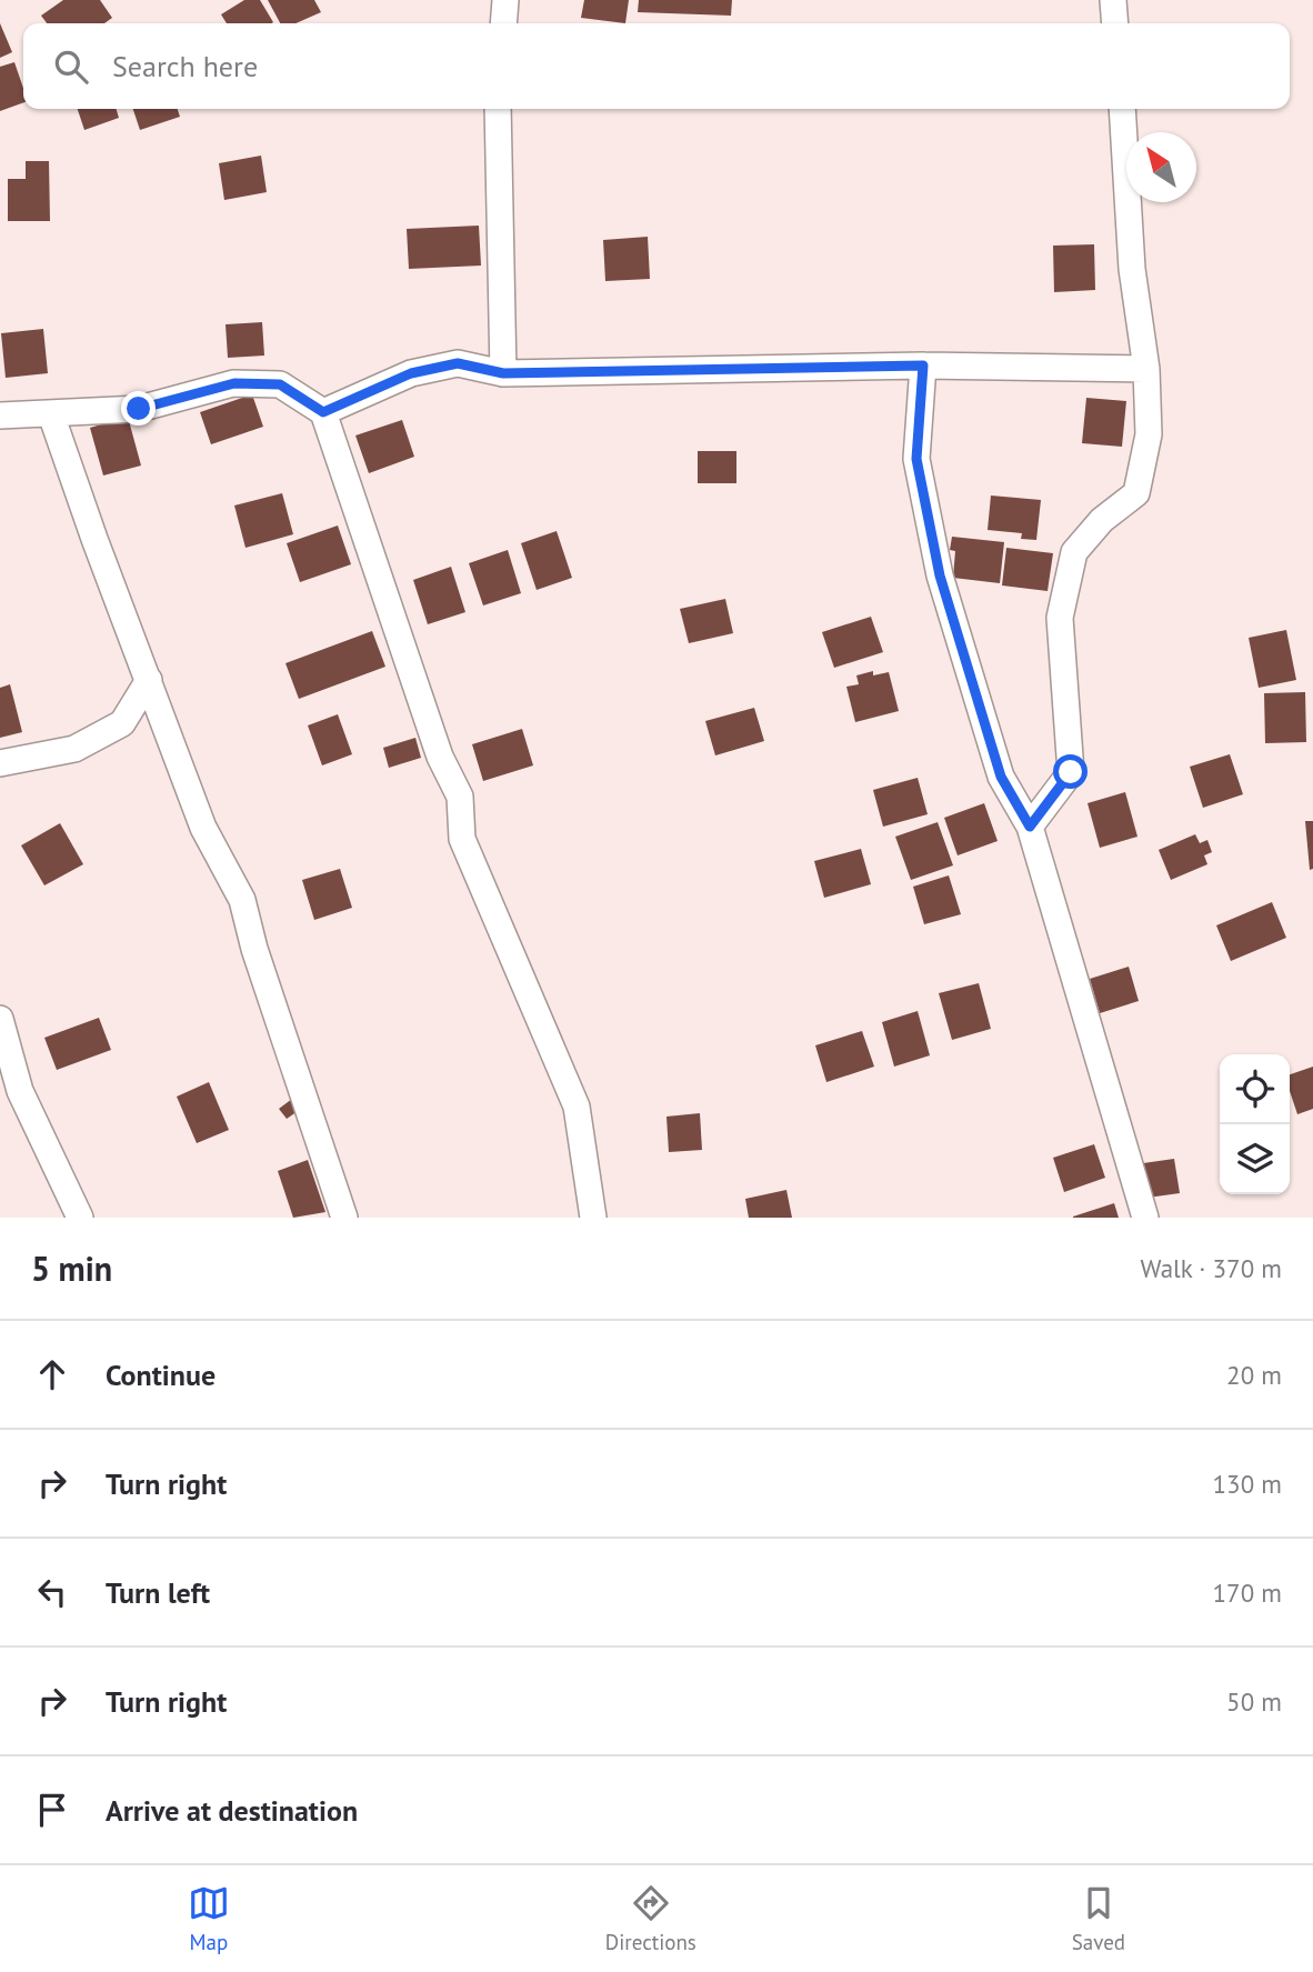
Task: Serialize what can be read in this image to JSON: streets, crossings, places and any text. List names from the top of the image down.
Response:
{
  "north": "top left",
  "page": {
    "search": "Search here",
    "heading": ["5 min", "Walk · 370 m"],
    "list": [
      ["Continue", "20 m"],
      ["Turn right", "130 m"],
      ["Turn left", "170 m"],
      ["Turn right", "50 m"],
      "Arrive at destination"
    ],
    "nav": ["Map", "Directions", "Saved"]
  }
}
